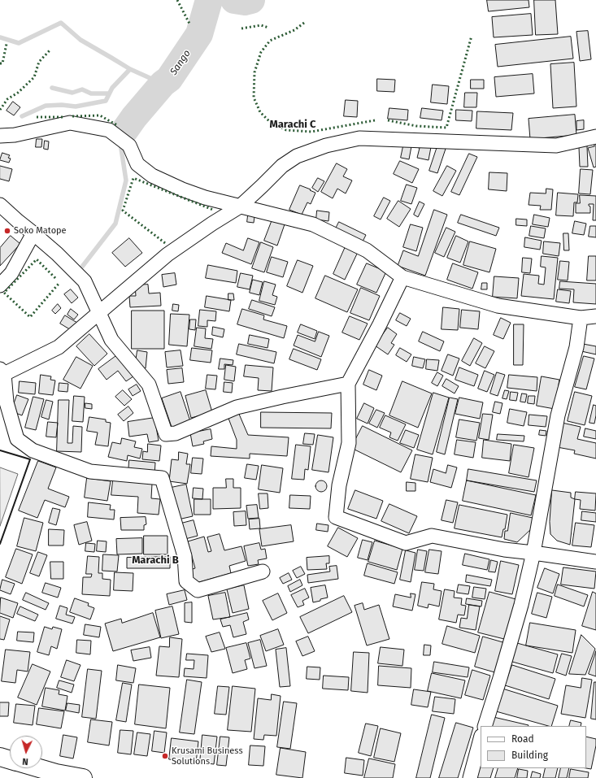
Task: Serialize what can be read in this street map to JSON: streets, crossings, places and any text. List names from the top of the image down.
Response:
{
  "districts": ["Marachi C", "Marachi B"],
  "water": ["Sango"],
  "places": ["Soko Matope", "Krusami Business Solutions"],
  "legend": ["Road", "Building"],
  "north": "bottom"
}
